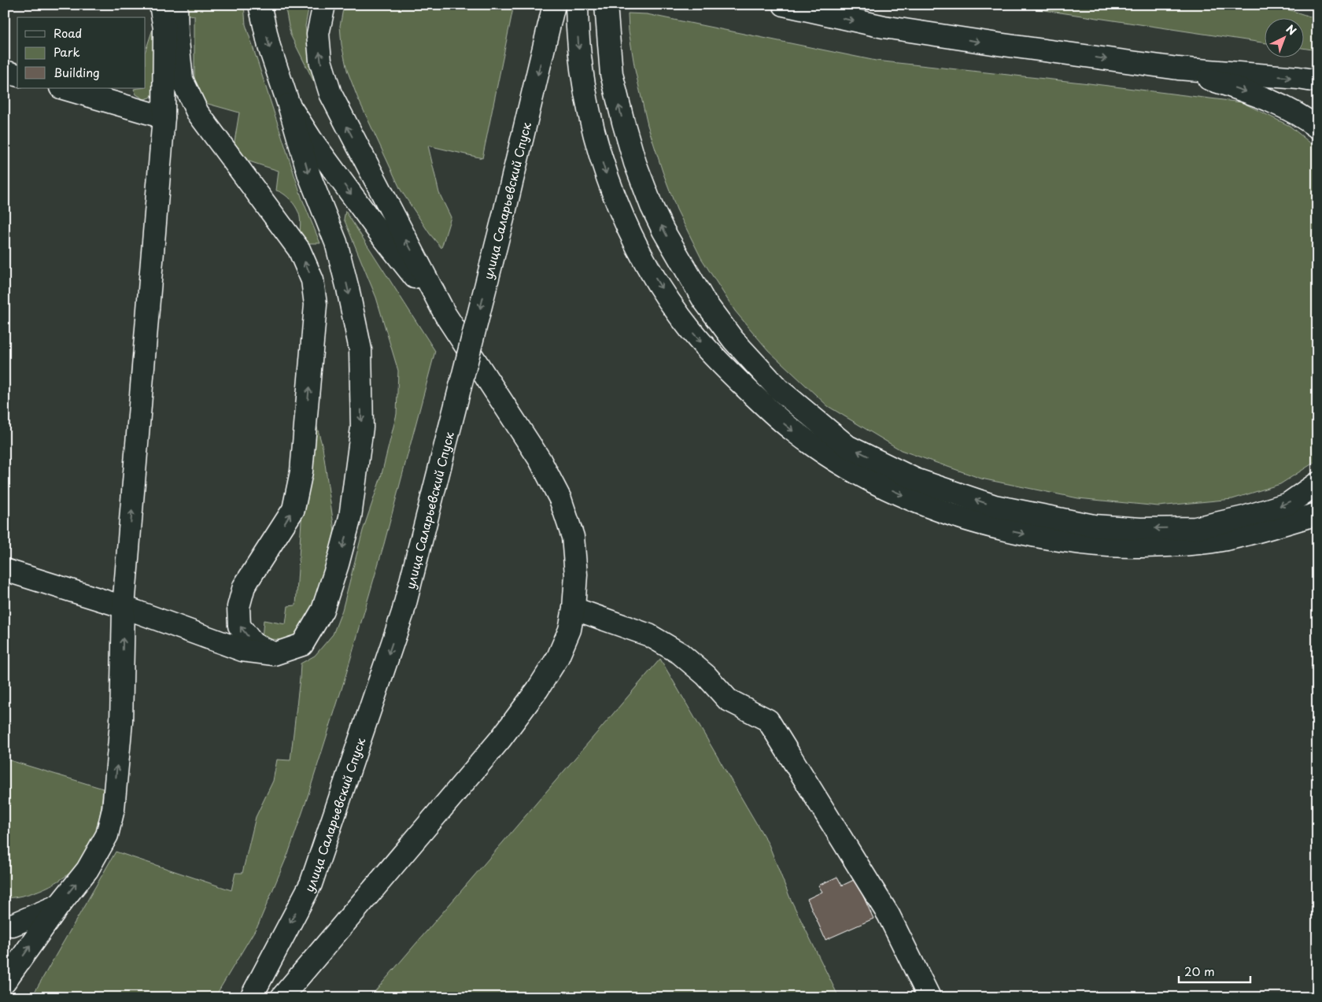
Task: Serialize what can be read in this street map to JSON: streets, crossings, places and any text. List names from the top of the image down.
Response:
{
  "streets": {
    "main road": ["улица Саларьевский Спуск"]
  },
  "legend": ["Road", "Park", "Building"],
  "scale_bar": "20 m",
  "north": "top right"
}
